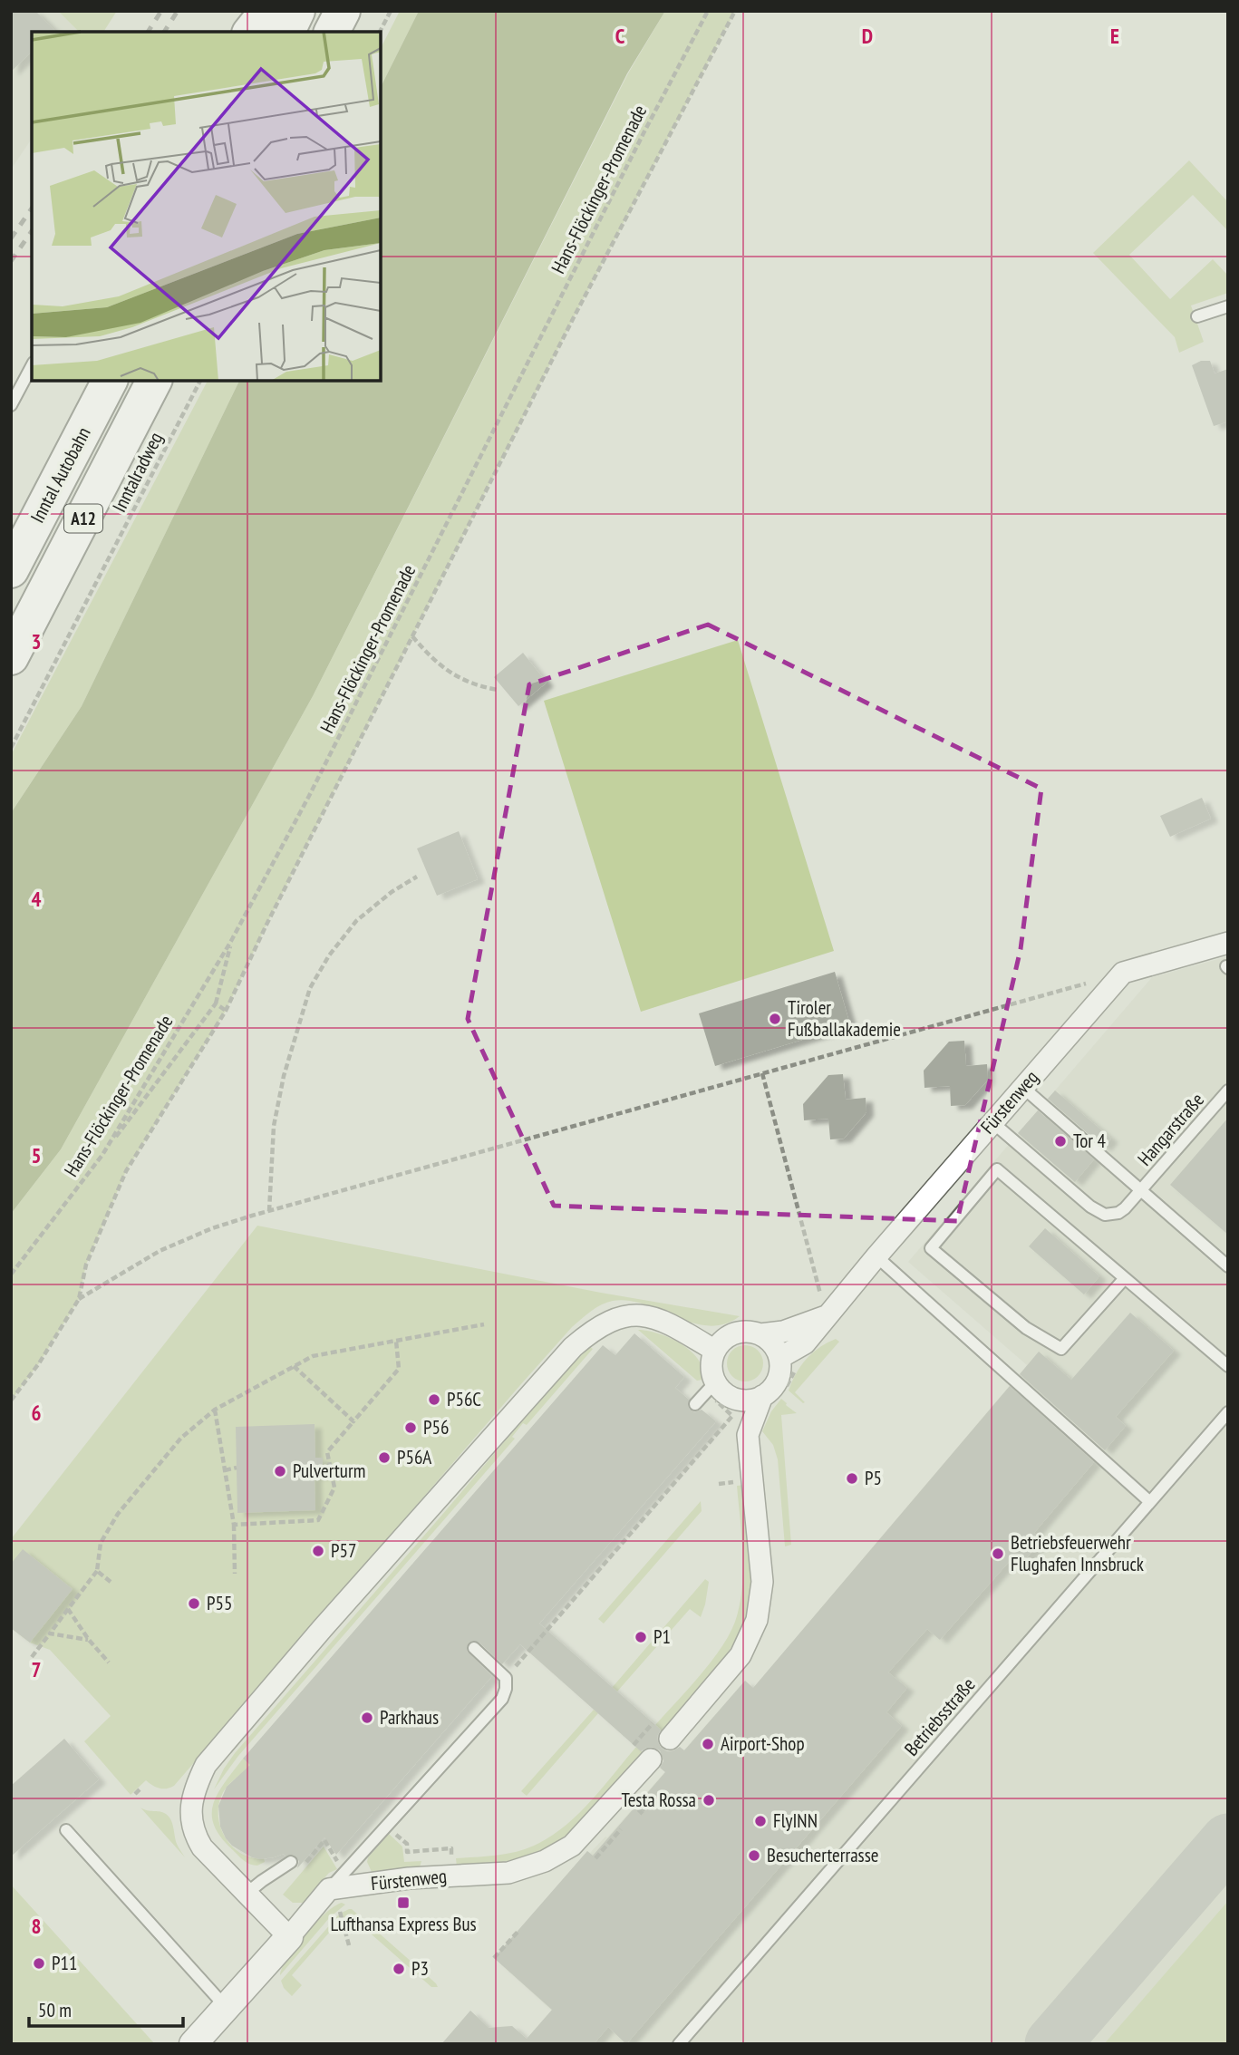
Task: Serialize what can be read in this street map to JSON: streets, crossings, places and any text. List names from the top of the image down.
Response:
{
  "streets": {
    "highway": ["Inntal Autobahn", "A12"],
    "street": ["Fürstenweg"],
    "lane": ["Hangarstraße", "Betriebsstraße"],
    "path": ["Hans-Flöckinger-Promenade", "Inntalradweg"]
  },
  "crossings": [
    ["Fürstenweg", "Hangarstraße"]
  ],
  "places": {
    "other": [
      "Tiroler Fußballakademie",
      "Tor 4",
      "P56C",
      "P56",
      "P56A",
      "Pulverturm",
      "P5",
      "P57",
      "Betriebsfeuerwehr Flughafen Innsbruck",
      "P55",
      "P1",
      "Parkhaus",
      "Airport-Shop",
      "Testa Rossa",
      "FlyINN",
      "Besucherterrasse",
      "P11",
      "P3"
    ],
    "transit": ["Lufthansa Express Bus"]
  },
  "scale_bar": "50 m",
  "grid": {
    "columns": ["C", "D", "E"],
    "rows": [
      "3",
      "4",
      "5",
      "6",
      "7",
      "8"
    ]
  }
}
